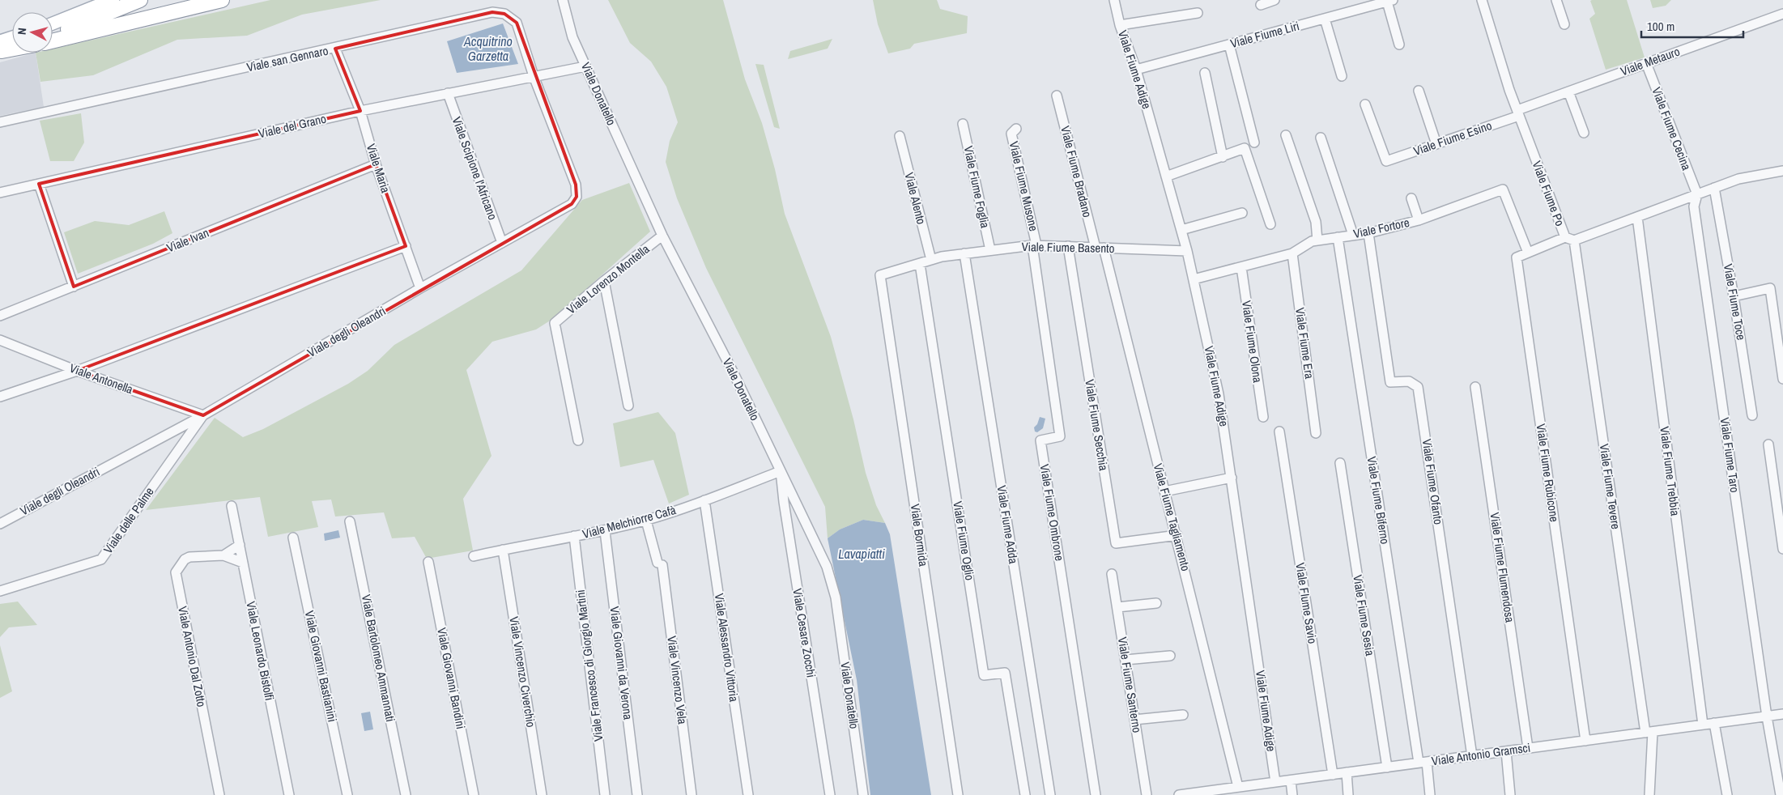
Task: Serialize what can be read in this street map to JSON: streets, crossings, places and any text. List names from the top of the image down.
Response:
{
  "streets": {
    "street": [
      "Viale Fiume Liri",
      "Viale san Gennaro",
      "Viale Metauro",
      "Viale Fiume Adige",
      "Viale Donatello",
      "Viale del Grano",
      "Viale Fiume Cecina",
      "Viale Fiume Esino",
      "Viale Maria",
      "Viale Scipione l'Africano",
      "Viale Fiume Bradano",
      "Viale Fiume Musone",
      "Viale Fiume Foglia",
      "Viale Fiume Po",
      "Viale Alento",
      "Viale Fortore",
      "Viale Ivan",
      "Viale Fiume Basento",
      "Viale Lorenzo Montella",
      "Viale Fiume Toce",
      "Viale degli Oleandri",
      "Viale Fiume Olona",
      "Viale Fiume Era",
      "Viale Antonella",
      "Viale Fiume Secchia",
      "Viale Fiume Taro",
      "Viale Fiume Trebbia",
      "Viale Fiume Rubicone",
      "Viale Fiume Ofanto",
      "Viale Fiume Tevere",
      "Viale Fiume Biferno",
      "Viale Fiume Ombrone",
      "Viale Fiume Tagliamento",
      "Viale delle Palme",
      "Viale Melchiorre Cafà",
      "Viale Fiume Adda",
      "Viale Bormida",
      "Viale Fiume Oglio",
      "Viale Fiume Flumendosa",
      "Viale FIume Savio",
      "Viale Fiume Sesia",
      "Viale Cesare Zocchi",
      "Viale Alessandro Vittoria",
      "Viale Leonardo Bistolfi",
      "Viale Antonio Dal Zotto",
      "Viale Bartolomeo Ammannati",
      "Viale Giovanni da Verona",
      "Viale Francesco di Giorgio Martini",
      "Viale Giovanni Bastianini",
      "Viale Vincenzo Civerchio",
      "Viale Giovanni Bandini",
      "Viale Vincenzo Vela",
      "Viale Fiume Santerno",
      "Viale Antonio Gramsci"
    ]
  },
  "crossings": [
    ["Viale Fiume Liri", "Viale Fiume Adige"],
    ["Viale san Gennaro", "Viale del Grano"],
    ["Viale san Gennaro", "Viale Maria"],
    ["Viale san Gennaro", "Viale degli Oleandri"],
    ["Viale Metauro", "Viale Fiume Cecina"],
    ["Viale Metauro", "Viale Fiume Esino"],
    ["Viale Metauro", "Viale Fiume Po"],
    ["Viale Fiume Adige", "Viale Fortore"],
    ["Viale Fiume Adige", "Viale Fiume Basento"],
    ["Viale Fiume Adige", "Viale Antonio Gramsci"],
    ["Viale Donatello", "Viale del Grano"],
    ["Viale Donatello", "Viale Lorenzo Montella"],
    ["Viale Donatello", "Viale Melchiorre Cafà"],
    ["Viale Donatello", "Viale Cesare Zocchi"],
    ["Viale del Grano", "Viale Maria"],
    ["Viale del Grano", "Viale Scipione l'Africano"],
    ["Viale del Grano", "Viale degli Oleandri"],
    ["Viale Fiume Cecina", "Viale Fiume Taro"],
    ["Viale Fiume Esino", "Viale Fiume Po"],
    ["Viale Maria", "Viale Ivan"],
    ["Viale Maria", "Viale degli Oleandri"],
    ["Viale Scipione l'Africano", "Viale degli Oleandri"],
    ["Viale Fiume Bradano", "Viale Fiume Basento"],
    ["Viale Fiume Bradano", "Viale Fiume Tagliamento"],
    ["Viale Fiume Musone", "Viale Fiume Basento"],
    ["Viale Fiume Musone", "Viale Fiume Ombrone"],
    ["Viale Fiume Foglia", "Viale Fiume Basento"],
    ["Viale Fiume Po", "Viale Fiume Rubicone"],
    ["Viale Fiume Po", "Viale Fiume Tevere"],
    ["Viale Alento", "Viale Fiume Basento"],
    ["Viale Fortore", "Viale Fiume Olona"],
    ["Viale Fortore", "Viale Fiume Era"],
    ["Viale Fortore", "Viale Fiume Rubicone"],
    ["Viale Fortore", "Viale Fiume Ofanto"],
    ["Viale Fortore", "Viale Fiume Biferno"],
    ["Viale Fiume Basento", "Viale Fiume Secchia"],
    ["Viale Fiume Basento", "Viale Fiume Ombrone"],
    ["Viale Fiume Basento", "Viale Fiume Tagliamento"],
    ["Viale Fiume Basento", "Viale Fiume Adda"],
    ["Viale Fiume Basento", "Viale Bormida"],
    ["Viale Fiume Basento", "Viale Fiume Oglio"],
    ["Viale degli Oleandri", "Viale Antonella"],
    ["Viale degli Oleandri", "Viale delle Palme"],
    ["Viale Antonella", "Viale delle Palme"],
    ["Viale Fiume Secchia", "Viale Fiume Tagliamento"],
    ["Viale Fiume Taro", "Viale Antonio Gramsci"],
    ["Viale Fiume Trebbia", "Viale Antonio Gramsci"],
    ["Viale Fiume Rubicone", "Viale Antonio Gramsci"],
    ["Viale Fiume Ofanto", "Viale Antonio Gramsci"],
    ["Viale Fiume Tevere", "Viale Antonio Gramsci"],
    ["Viale Fiume Biferno", "Viale Antonio Gramsci"],
    ["Viale Fiume Tagliamento", "Viale Antonio Gramsci"],
    ["Viale Melchiorre Cafà", "Viale Cesare Zocchi"],
    ["Viale Melchiorre Cafà", "Viale Alessandro Vittoria"],
    ["Viale Melchiorre Cafà", "Viale Giovanni da Verona"],
    ["Viale Melchiorre Cafà", "Viale Francesco di Giorgio Martini"],
    ["Viale Melchiorre Cafà", "Viale Vincenzo Civerchio"],
    ["Viale Melchiorre Cafà", "Viale Vincenzo Vela"],
    ["Viale Fiume Flumendosa", "Viale Antonio Gramsci"],
    ["Viale FIume Savio", "Viale Antonio Gramsci"],
    ["Viale Fiume Sesia", "Viale Antonio Gramsci"],
    ["Viale Leonardo Bistolfi", "Viale Antonio Dal Zotto"]
  ],
  "water": ["Acquitrino Garzetta", "Lavapiatti"],
  "scale_bar": "100 m",
  "north": "left"
}
